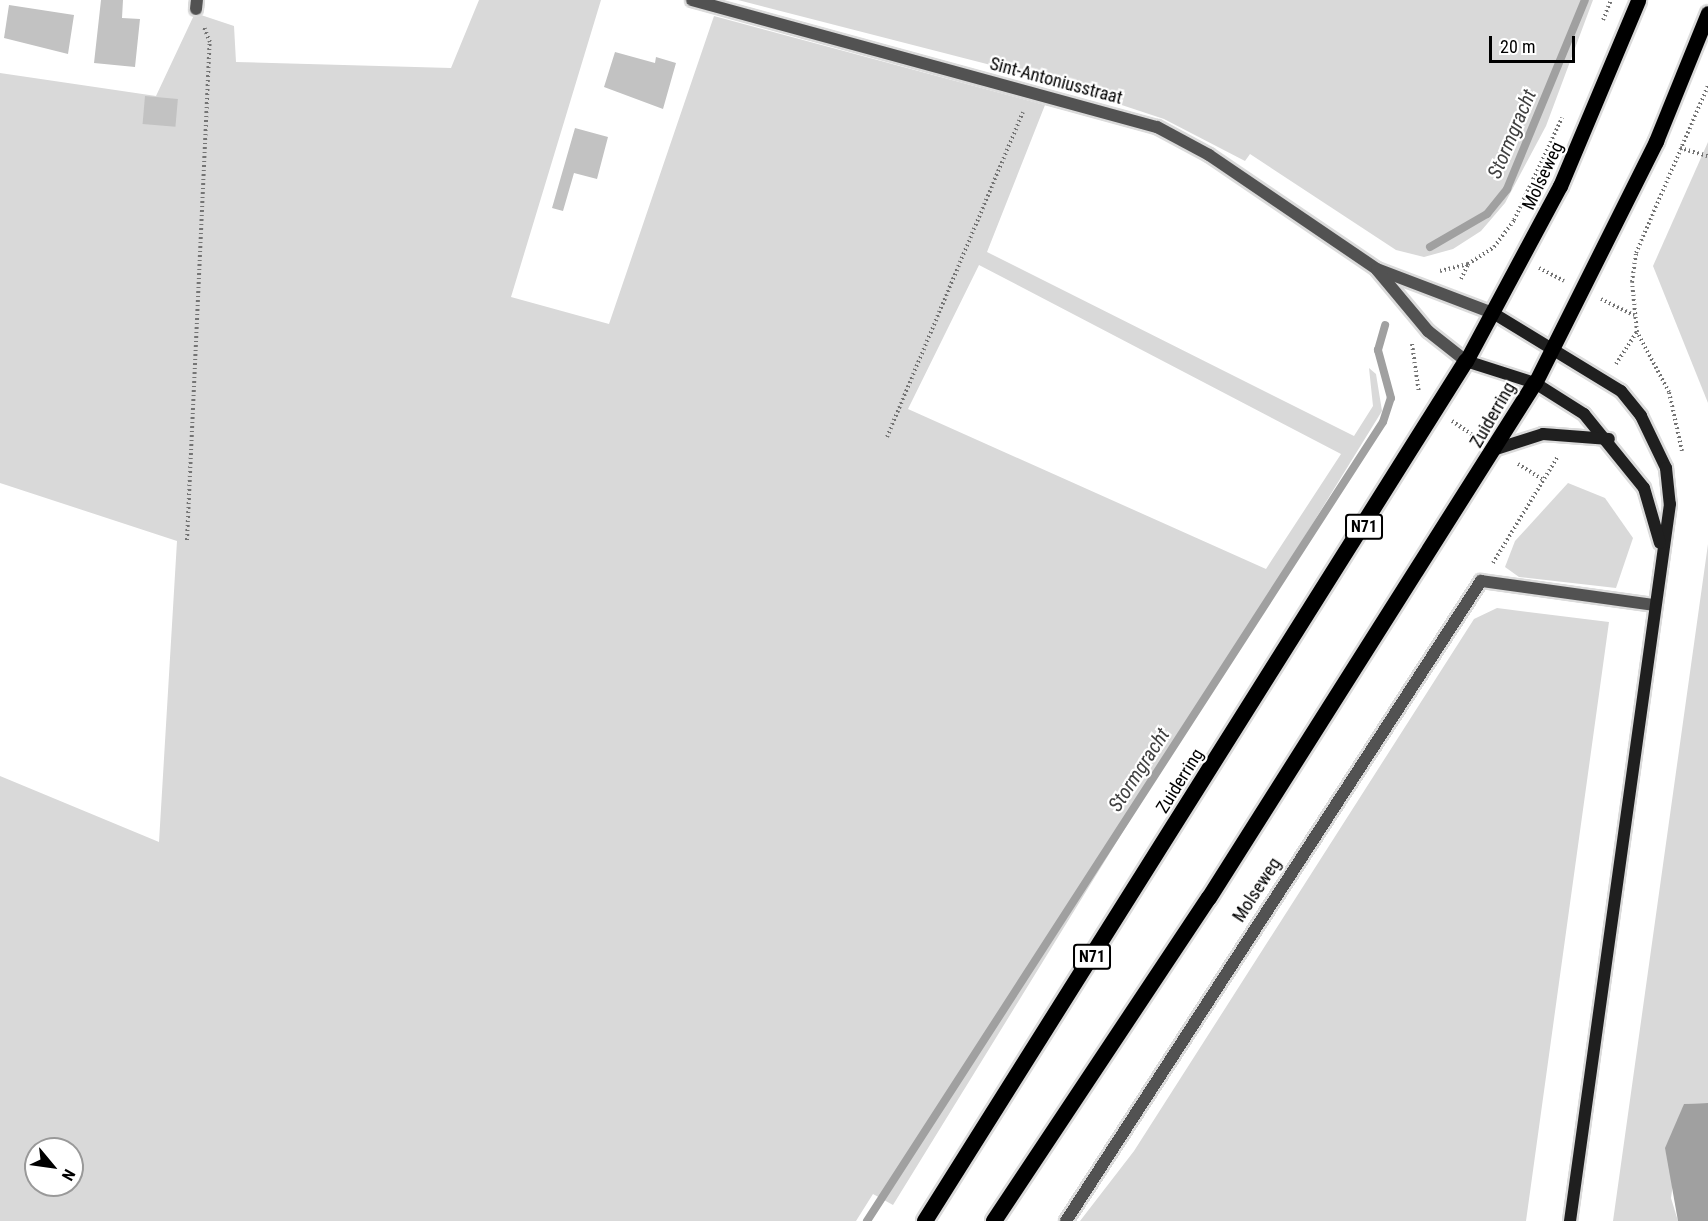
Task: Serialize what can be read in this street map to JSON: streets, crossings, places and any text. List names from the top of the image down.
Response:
{
  "streets": {
    "highway": ["Zuiderring", "N71"],
    "main road": ["Molseweg"],
    "street": ["Sint-Antoniusstraat"]
  },
  "crossings": [
    ["Sint-Antoniusstraat", "Molseweg"],
    ["Sint-Antoniusstraat", "Zuiderring"],
    ["Molseweg", "Zuiderring"]
  ],
  "water": ["Stormgracht"],
  "scale_bar": "20 m",
  "north": "bottom right"
}
